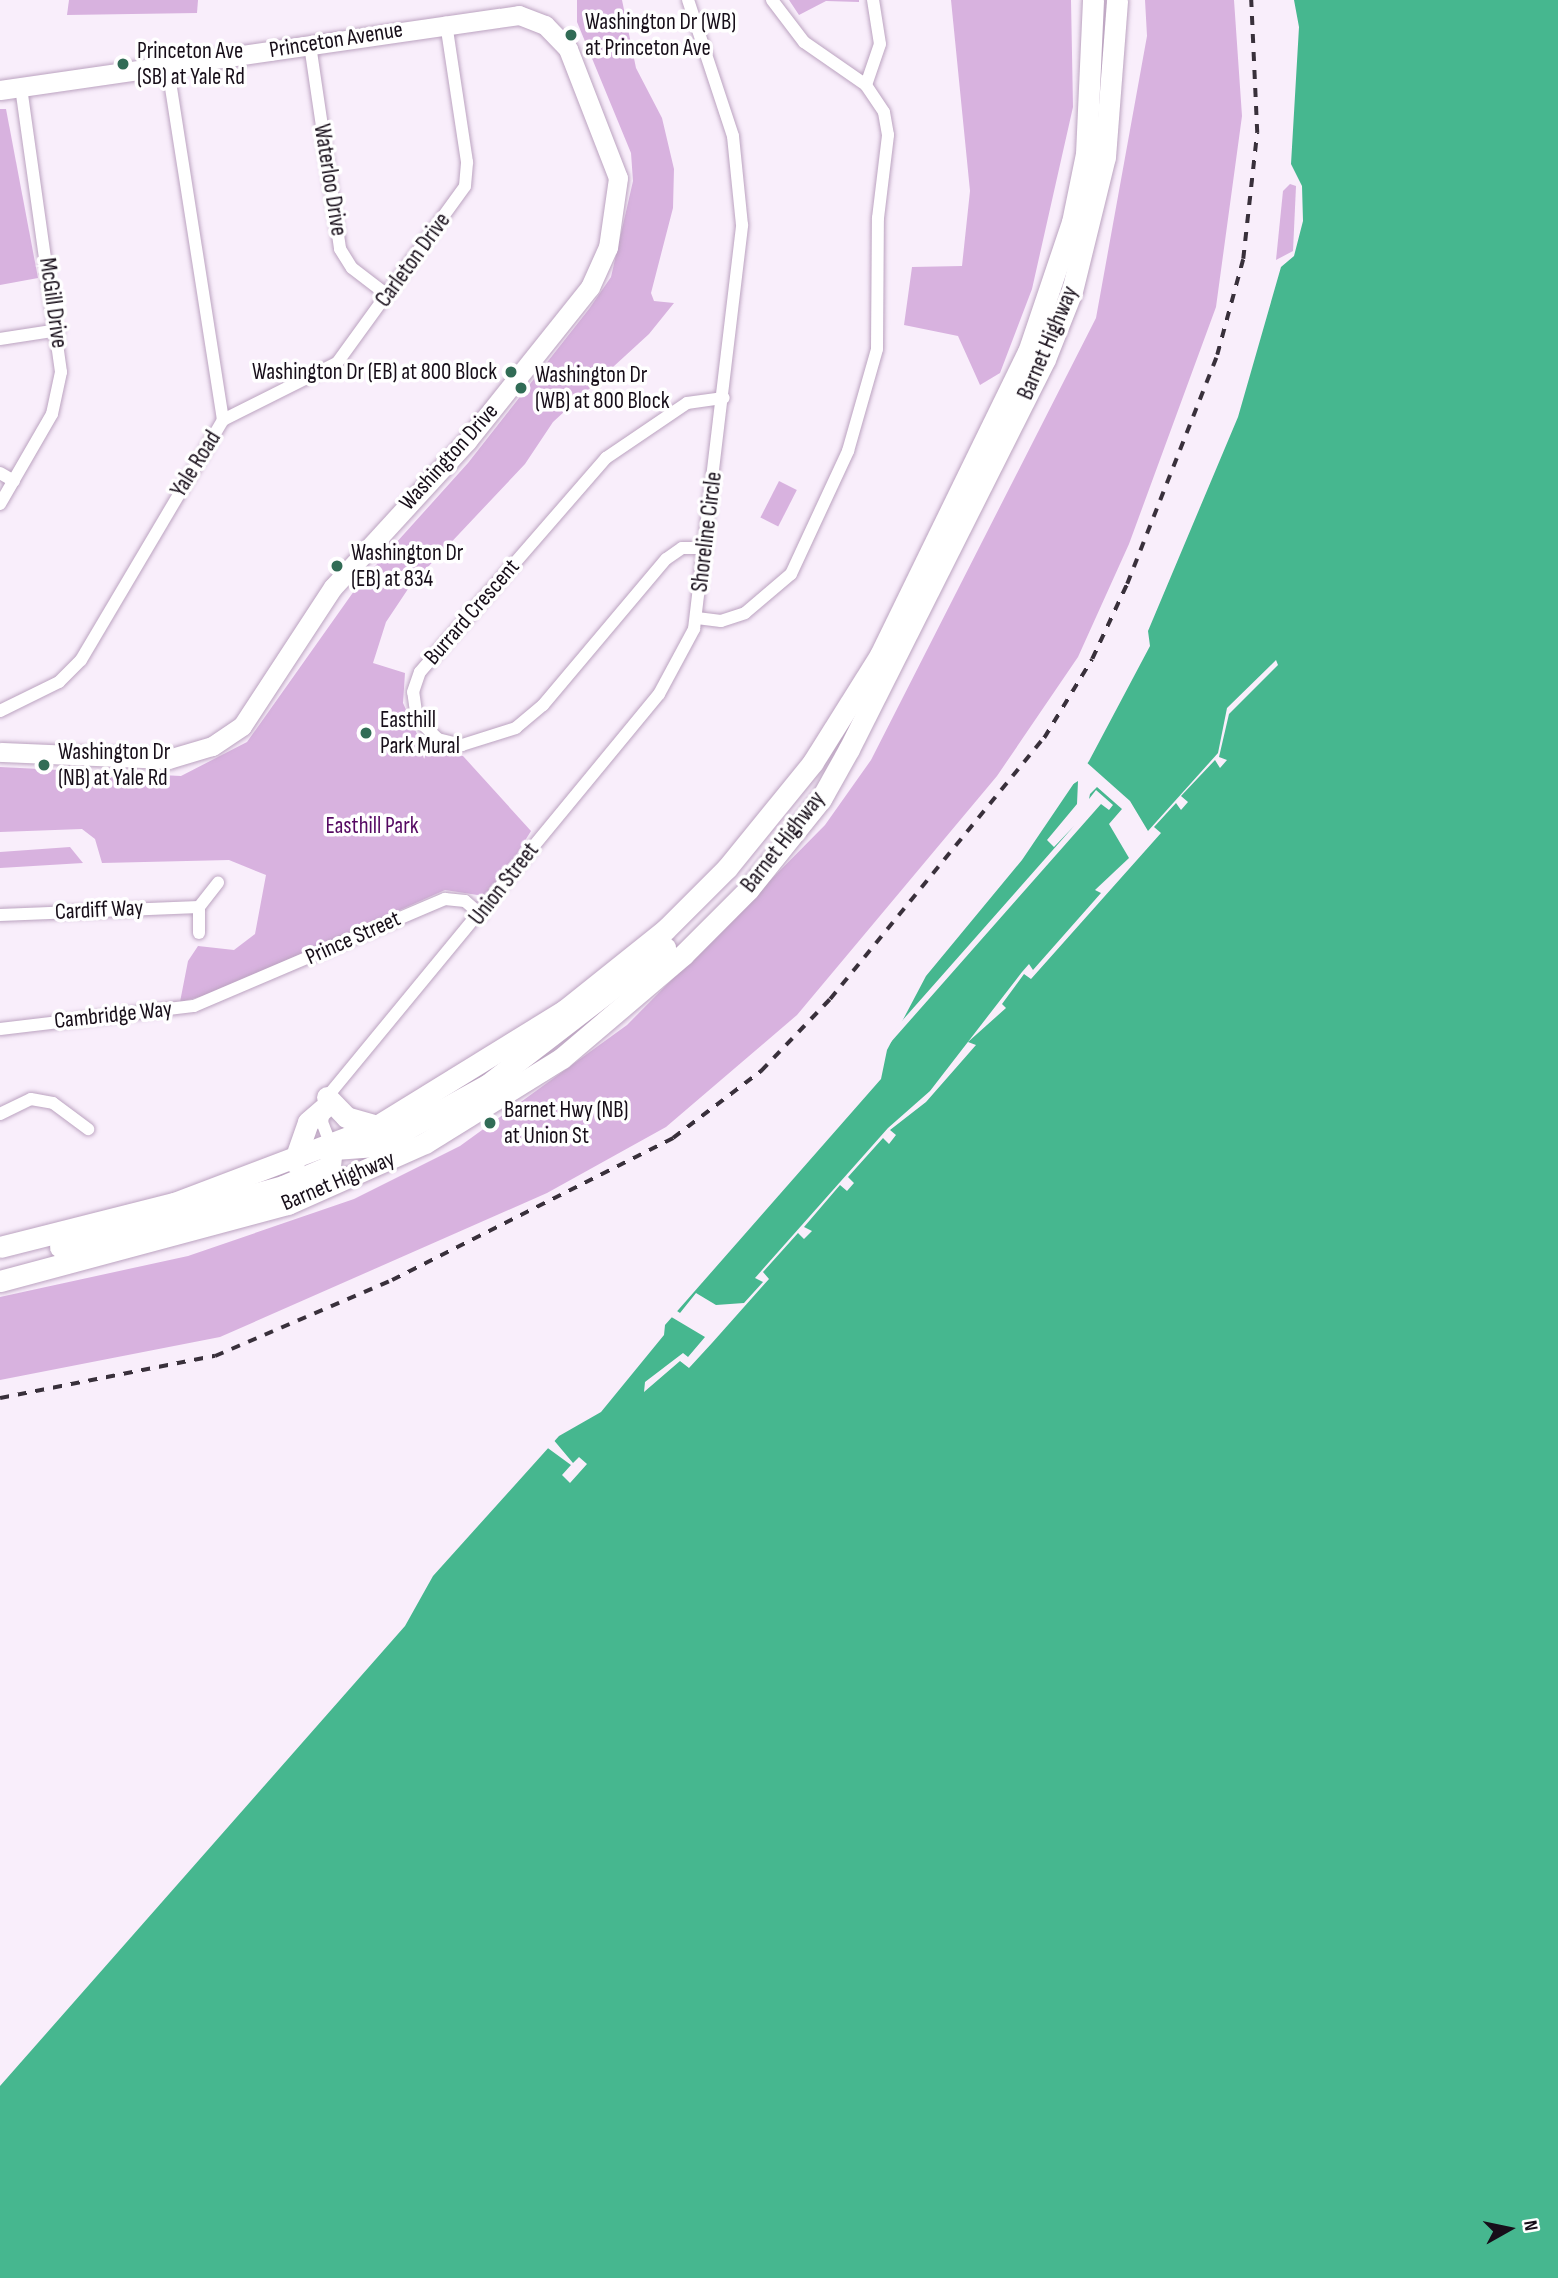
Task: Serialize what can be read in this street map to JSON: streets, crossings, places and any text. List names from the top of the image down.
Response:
{
  "streets": {
    "main road": ["Barnet Highway"],
    "street": [
      "Princeton Avenue",
      "Waterloo Drive",
      "Carleton Drive",
      "McGill Drive",
      "Washington Drive",
      "Yale Road",
      "Shoreline Circle",
      "Burrard Crescent",
      "Union Street",
      "Cardiff Way",
      "Prince Street",
      "Cambridge Way"
    ]
  },
  "crossings": [
    ["Princeton Avenue", "Waterloo Drive"],
    ["Princeton Avenue", "Carleton Drive"],
    ["Princeton Avenue", "McGill Drive"],
    ["Princeton Avenue", "Washington Drive"],
    ["Princeton Avenue", "Yale Road"],
    ["Waterloo Drive", "Carleton Drive"],
    ["Carleton Drive", "Yale Road"],
    ["Shoreline Circle", "Burrard Crescent"],
    ["Shoreline Circle", "Union Street"],
    ["Union Street", "Prince Street"],
    ["Prince Street", "Cambridge Way"]
  ],
  "parks": ["Easthill Park"],
  "places": [
    "Washington Dr (WB) at Princeton Ave",
    "Princeton Ave (SB) at Yale Rd",
    "Washington Dr (EB) at 800 Block",
    "Washington Dr (WB) at 800 Block",
    "Washington Dr (EB) at 834",
    "Easthill Park Mural",
    "Washington Dr (NB) at Yale Rd",
    "Barnet Hwy (NB) at Union St"
  ],
  "north": "right"
}
